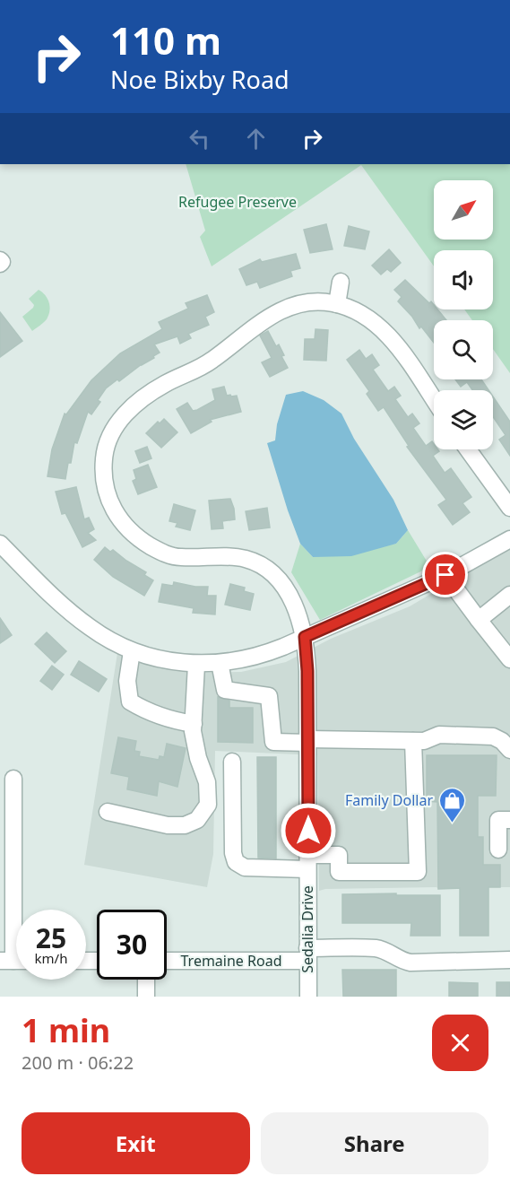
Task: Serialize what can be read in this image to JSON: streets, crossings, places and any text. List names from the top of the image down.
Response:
{
  "streets": {
    "street": ["Sedalia Drive", "Tremaine Road"]
  },
  "crossings": [
    ["Sedalia Drive", "Tremaine Road"]
  ],
  "parks": ["Refugee Preserve"],
  "places": {
    "shop": ["Family Dollar"]
  },
  "north": "top right",
  "page": {
    "turn": ["110 m", "Noe Bixby Road"],
    "speed": "25 km/h",
    "limit": "30",
    "heading": ["1 min", "200 m · 06:22"],
    "buttons": ["Exit", "Share"]
  }
}
